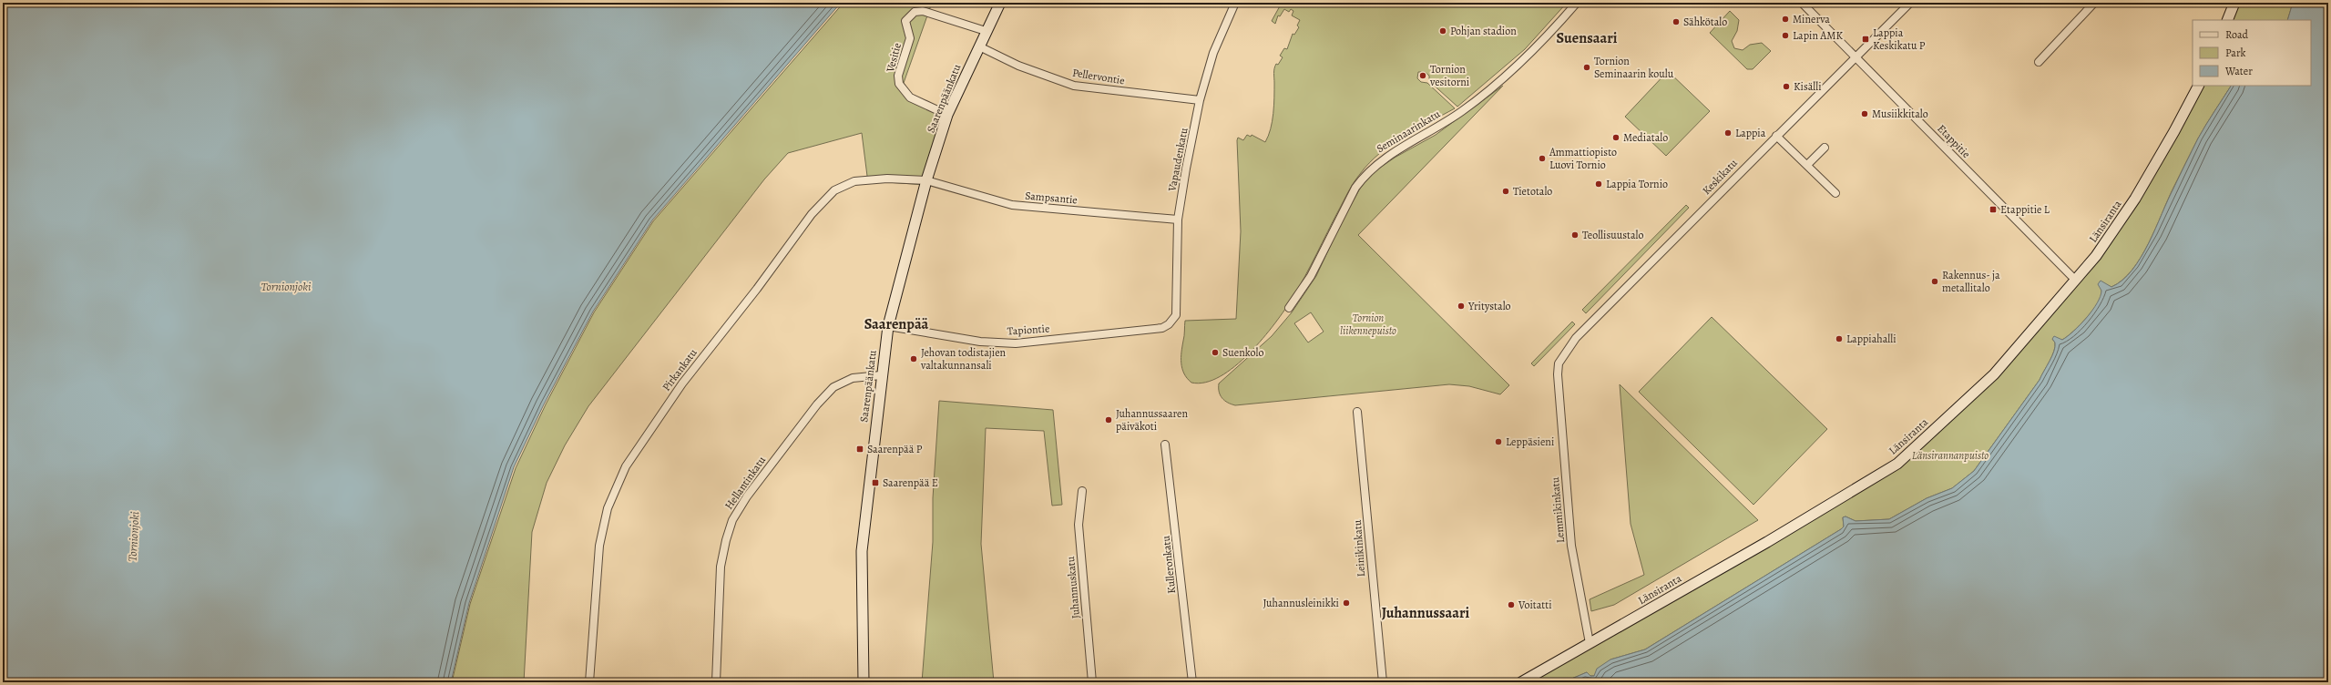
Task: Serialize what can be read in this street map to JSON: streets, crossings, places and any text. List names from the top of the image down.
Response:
{
  "streets": {
    "street": [
      "Vesitie",
      "Pellervontie",
      "Saarenpäänkatu",
      "Seminaarinkatu",
      "Etappitie",
      "Vapaudenkatu",
      "Keskikatu",
      "Sampsantie",
      "Länsiranta",
      "Tapiontie",
      "Pirkankatu",
      "Hellantinkatu",
      "Lemmikinkatu",
      "Leinikinkatu",
      "Kulleronkatu",
      "Juhannuskatu"
    ]
  },
  "crossings": [
    ["Vesitie", "Saarenpäänkatu"],
    ["Pellervontie", "Saarenpäänkatu"],
    ["Pellervontie", "Vapaudenkatu"],
    ["Saarenpäänkatu", "Sampsantie"],
    ["Saarenpäänkatu", "Tapiontie"],
    ["Saarenpäänkatu", "Pirkankatu"],
    ["Saarenpäänkatu", "Hellantinkatu"],
    ["Etappitie", "Keskikatu"],
    ["Etappitie", "Länsiranta"],
    ["Vapaudenkatu", "Sampsantie"],
    ["Vapaudenkatu", "Tapiontie"],
    ["Keskikatu", "Lemmikinkatu"],
    ["Sampsantie", "Pirkankatu"],
    ["Länsiranta", "Lemmikinkatu"]
  ],
  "districts": ["Suensaari", "Saarenpää", "Juhannussaari"],
  "water": ["Tornionjoki"],
  "parks": ["Tornion liikennepuisto", "Länsirannanpuisto"],
  "places": {
    "other": [
      "Minerva",
      "Sähkötalo",
      "Pohjan stadion",
      "Lapin AMK",
      "Tornion Seminaarin koulu",
      "Tornion vesitorni",
      "Kisälli",
      "Musiikkitalo",
      "Lappia",
      "Mediatalo",
      "Ammattiopisto Luovi Tornio",
      "Lappia Tornio",
      "Tietotalo",
      "Teollisuustalo",
      "Rakennus- ja metallitalo",
      "Yritystalo",
      "Lappiahalli",
      "Suenkolo",
      "Jehovan todistajien valtakunnansali",
      "Juhannussaaren päiväkoti",
      "Leppäsieni",
      "Juhannusleinikki",
      "Voitatti"
    ],
    "transit": [
      "Lappia Keskikatu P",
      "Etappitie L",
      "Saarenpää P",
      "Saarenpää E"
    ]
  },
  "legend": ["Road", "Park", "Water"]
}
